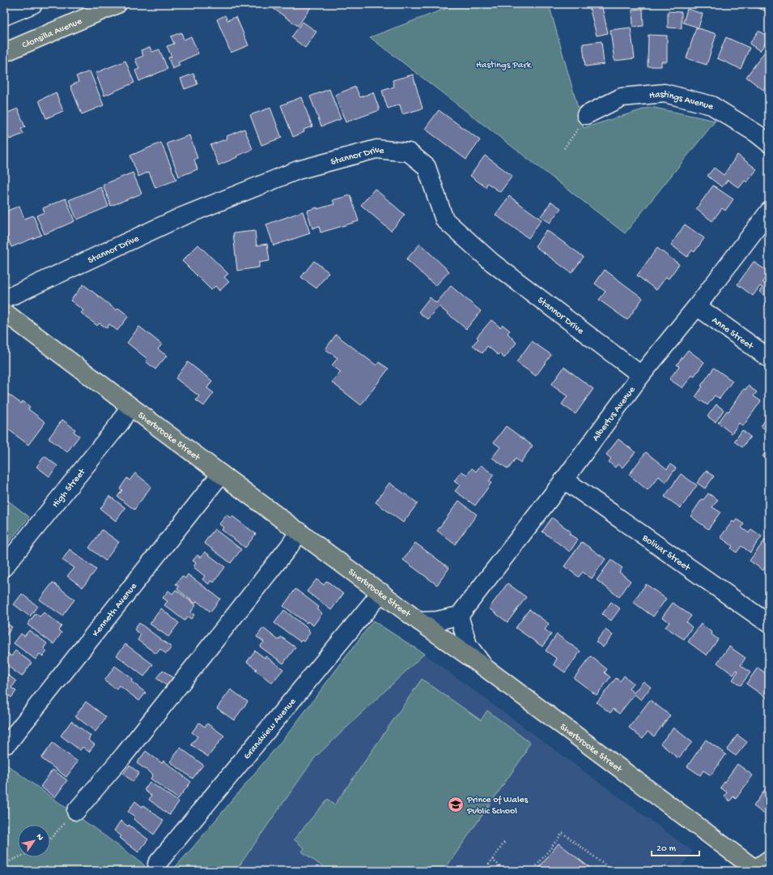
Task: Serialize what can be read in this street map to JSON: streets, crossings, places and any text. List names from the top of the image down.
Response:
{
  "streets": {
    "main road": ["Clonsilla Avenue", "Sherbrooke Street"],
    "street": [
      "Hastings Avenue",
      "Stannor Drive",
      "Anne Street",
      "Albertus Avenue",
      "High Street",
      "Bolivar Street",
      "Kenneth Avenue",
      "Grandview Avenue"
    ]
  },
  "crossings": [
    ["Stannor Drive", "Albertus Avenue"],
    ["Anne Street", "Albertus Avenue"],
    ["Albertus Avenue", "Bolivar Street"],
    ["Sherbrooke Street", "High Street"],
    ["Sherbrooke Street", "Kenneth Avenue"],
    ["Sherbrooke Street", "Grandview Avenue"]
  ],
  "parks": ["Hastings Park"],
  "places": {
    "school or university": ["Prince of Wales Public School"]
  },
  "scale_bar": "20 m",
  "north": "top right"
}
